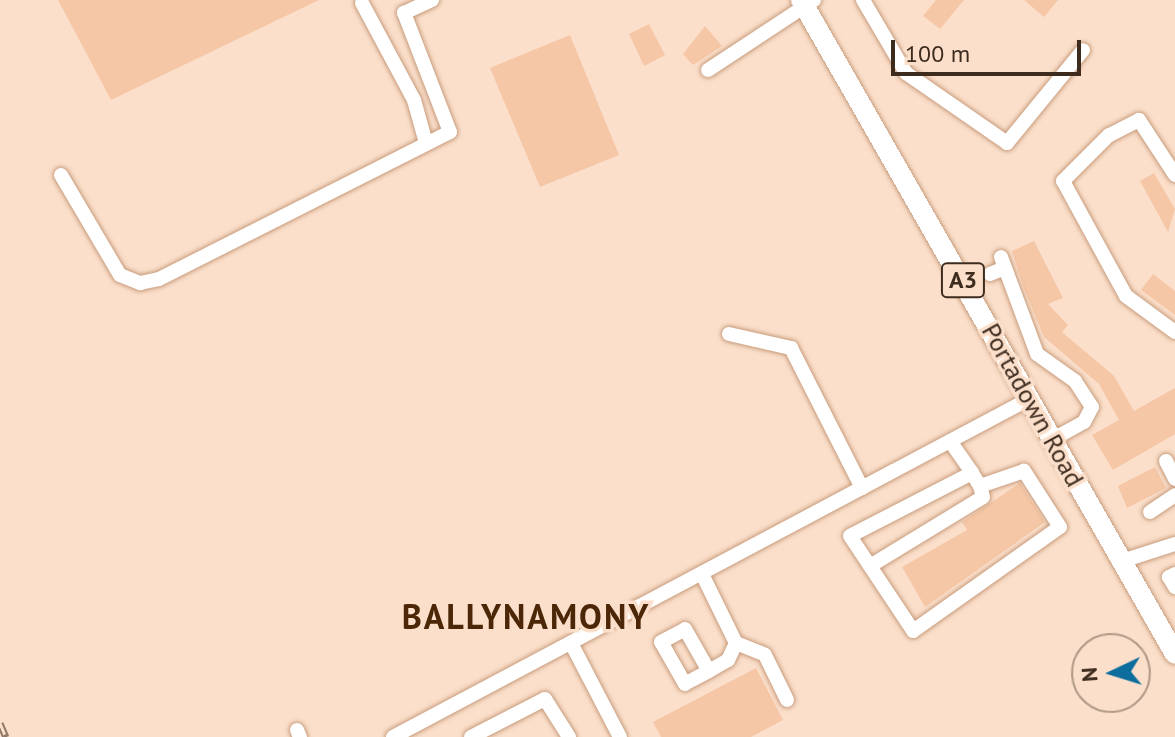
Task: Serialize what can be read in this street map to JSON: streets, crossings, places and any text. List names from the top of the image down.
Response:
{
  "streets": {
    "highway": ["A3", "Portadown Road"]
  },
  "crossings": [
    ["A3", "Portadown Road"]
  ],
  "districts": ["BALLYNAMONY"],
  "scale_bar": "100 m",
  "north": "left"
}
